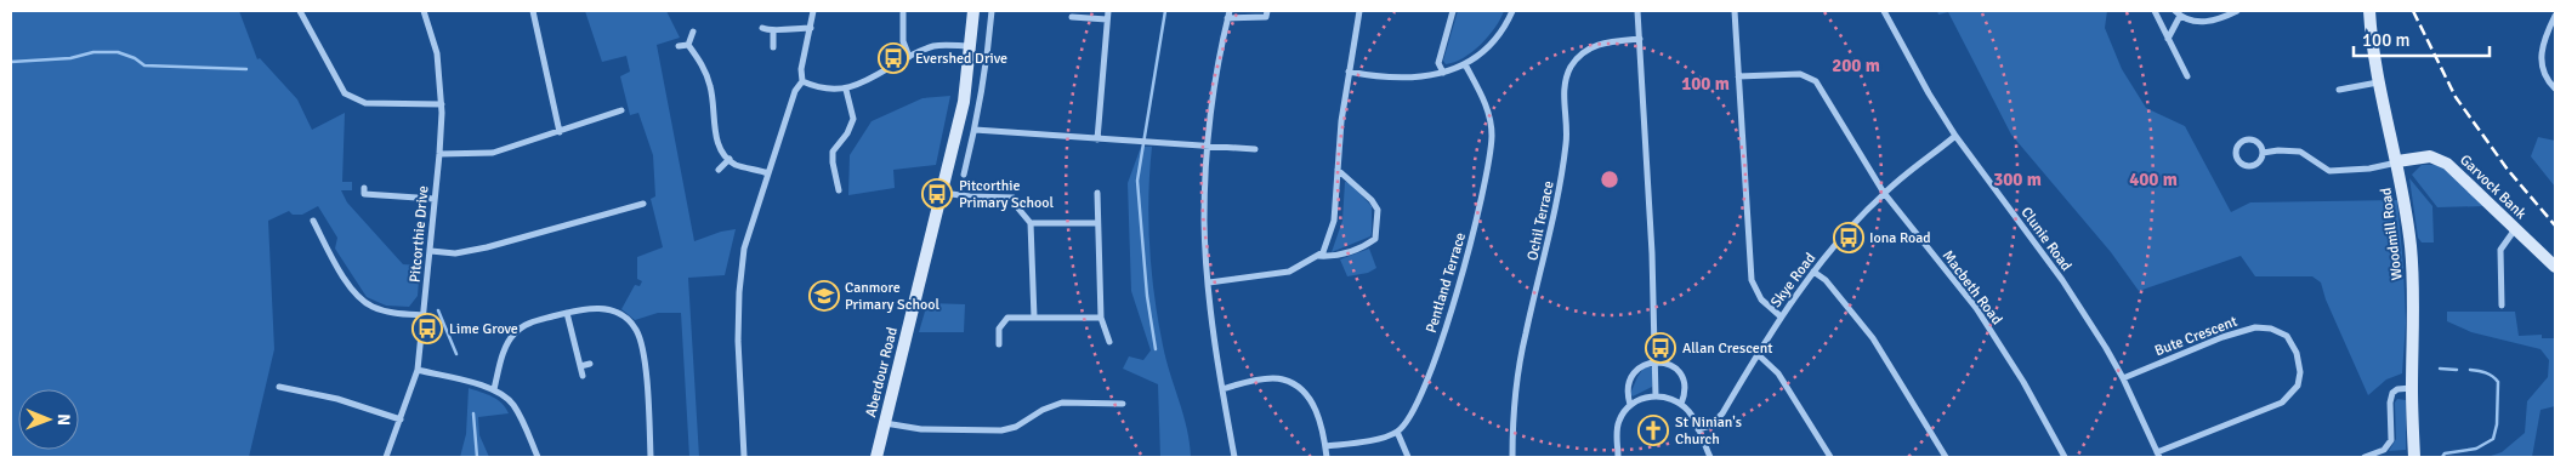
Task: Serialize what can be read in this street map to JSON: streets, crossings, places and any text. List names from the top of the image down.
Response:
{
  "streets": {
    "street": [
      "Garvock Bank",
      "Ochil Terrace",
      "Pitcorthie Drive",
      "Woodmill Road",
      "Clunie Road",
      "Skye Road",
      "Pentland Terrace",
      "Macbeth Road",
      "Bute Crescent",
      "Aberdour Road"
    ]
  },
  "crossings": [
    ["Garvock Bank", "Woodmill Road"],
    ["Clunie Road", "Skye Road"],
    ["Clunie Road", "Bute Crescent"],
    ["Skye Road", "Macbeth Road"]
  ],
  "places": {
    "bus stop": [
      "Evershed Drive",
      "Pitcorthie Primary School",
      "Iona Road",
      "Lime Grove",
      "Allan Crescent"
    ],
    "school or university": ["Canmore Primary School"],
    "church": ["St Ninian's Church"]
  },
  "scale_bar": "100 m",
  "north": "right",
  "rings": [
    "200 m",
    "100 m",
    "300 m",
    "400 m"
  ]
}
